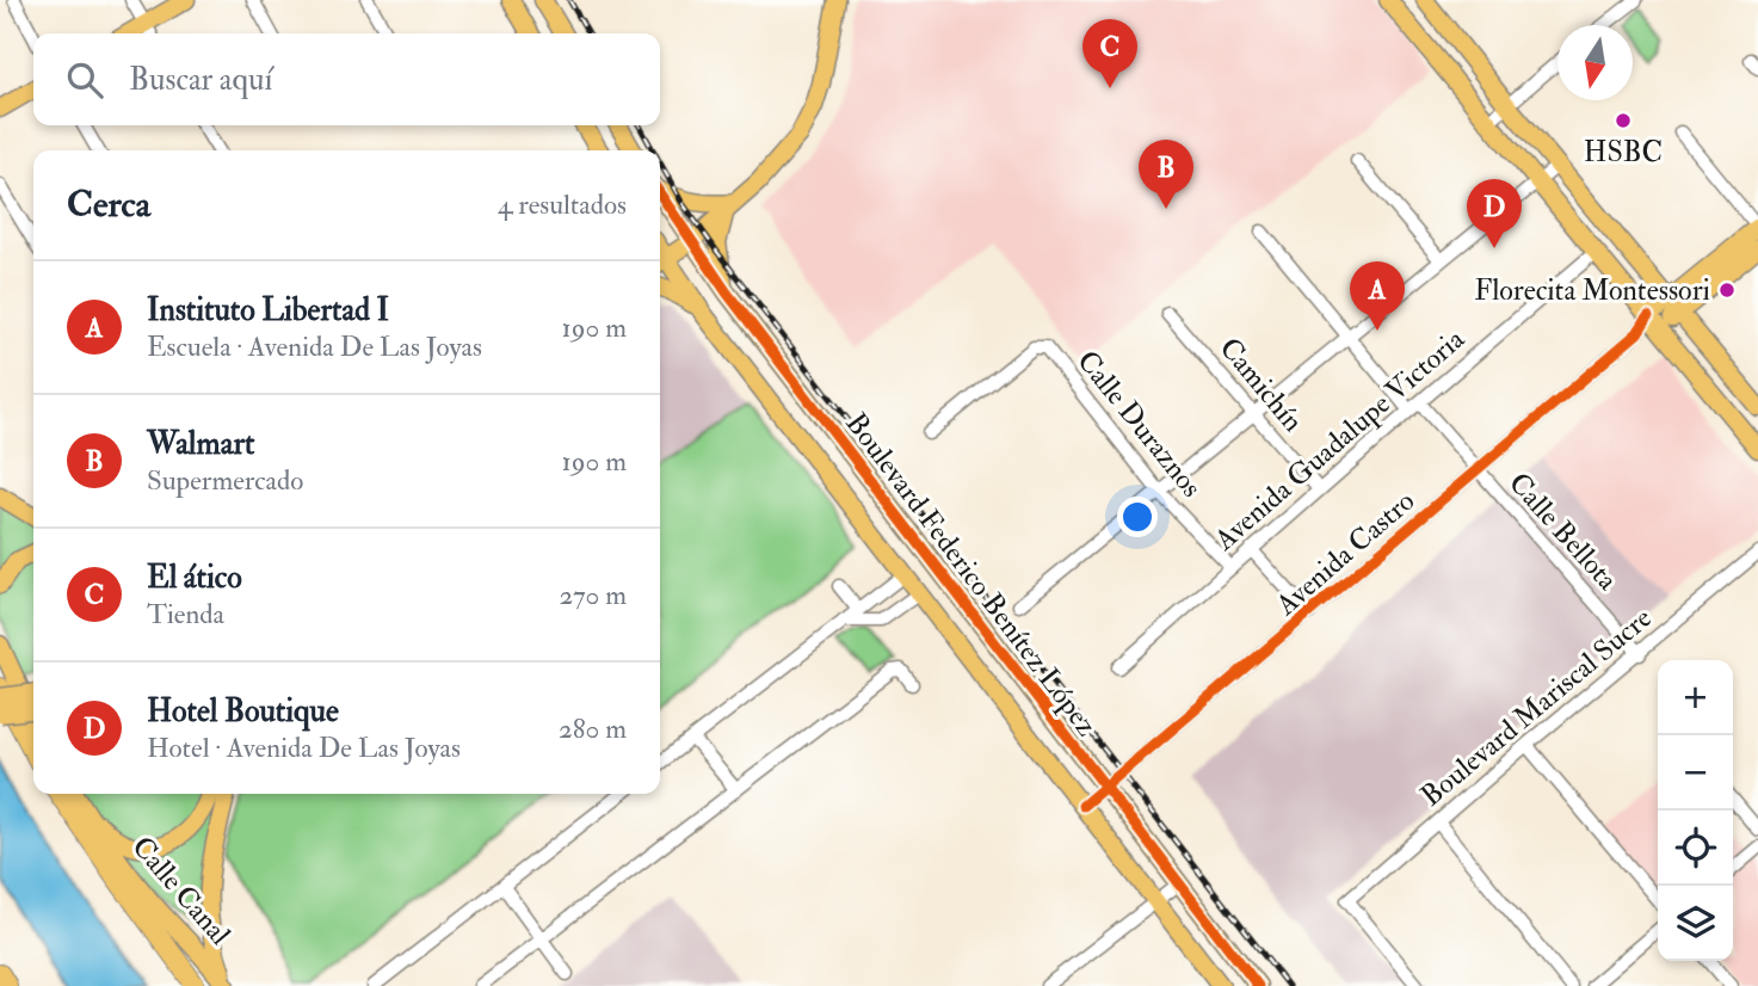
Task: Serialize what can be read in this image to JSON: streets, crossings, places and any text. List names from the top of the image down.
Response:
{
  "streets": {
    "main road": ["Boulevard Federico Benítez López", "Calle Canal"],
    "street": [
      "Camichín",
      "Calle Duraznos",
      "Avenida Guadalupe Victoria",
      "Calle Bellota",
      "Avenida Castro",
      "Boulevard Mariscal Sucre"
    ]
  },
  "crossings": [
    ["Camichín", "Avenida Guadalupe Victoria"],
    ["Calle Duraznos", "Avenida Guadalupe Victoria"],
    ["Avenida Guadalupe Victoria", "Calle Bellota"],
    ["Calle Bellota", "Avenida Castro"],
    ["Calle Bellota", "Boulevard Mariscal Sucre"],
    ["Avenida Castro", "Boulevard Federico Benítez López"]
  ],
  "places": ["HSBC", "Florecita Montessori"],
  "north": "bottom",
  "page": {
    "pins": [
      "C",
      "B",
      "D",
      "A"
    ],
    "search": "Buscar aquí",
    "heading": ["Cerca", "4 resultados"],
    "list": [
      {
        "mark": "A",
        "name": "Instituto Libertad I",
        "note": "Escuela · Avenida De Las Joyas",
        "value": "190 m"
      },
      {
        "mark": "B",
        "name": "Walmart",
        "note": "Supermercado",
        "value": "190 m"
      },
      {
        "mark": "C",
        "name": "El ático",
        "note": "Tienda",
        "value": "270 m"
      },
      {
        "mark": "D",
        "name": "Hotel Boutique",
        "note": "Hotel · Avenida De Las Joyas",
        "value": "280 m"
      }
    ],
    "map_buttons": ["+", "−"]
  }
}
